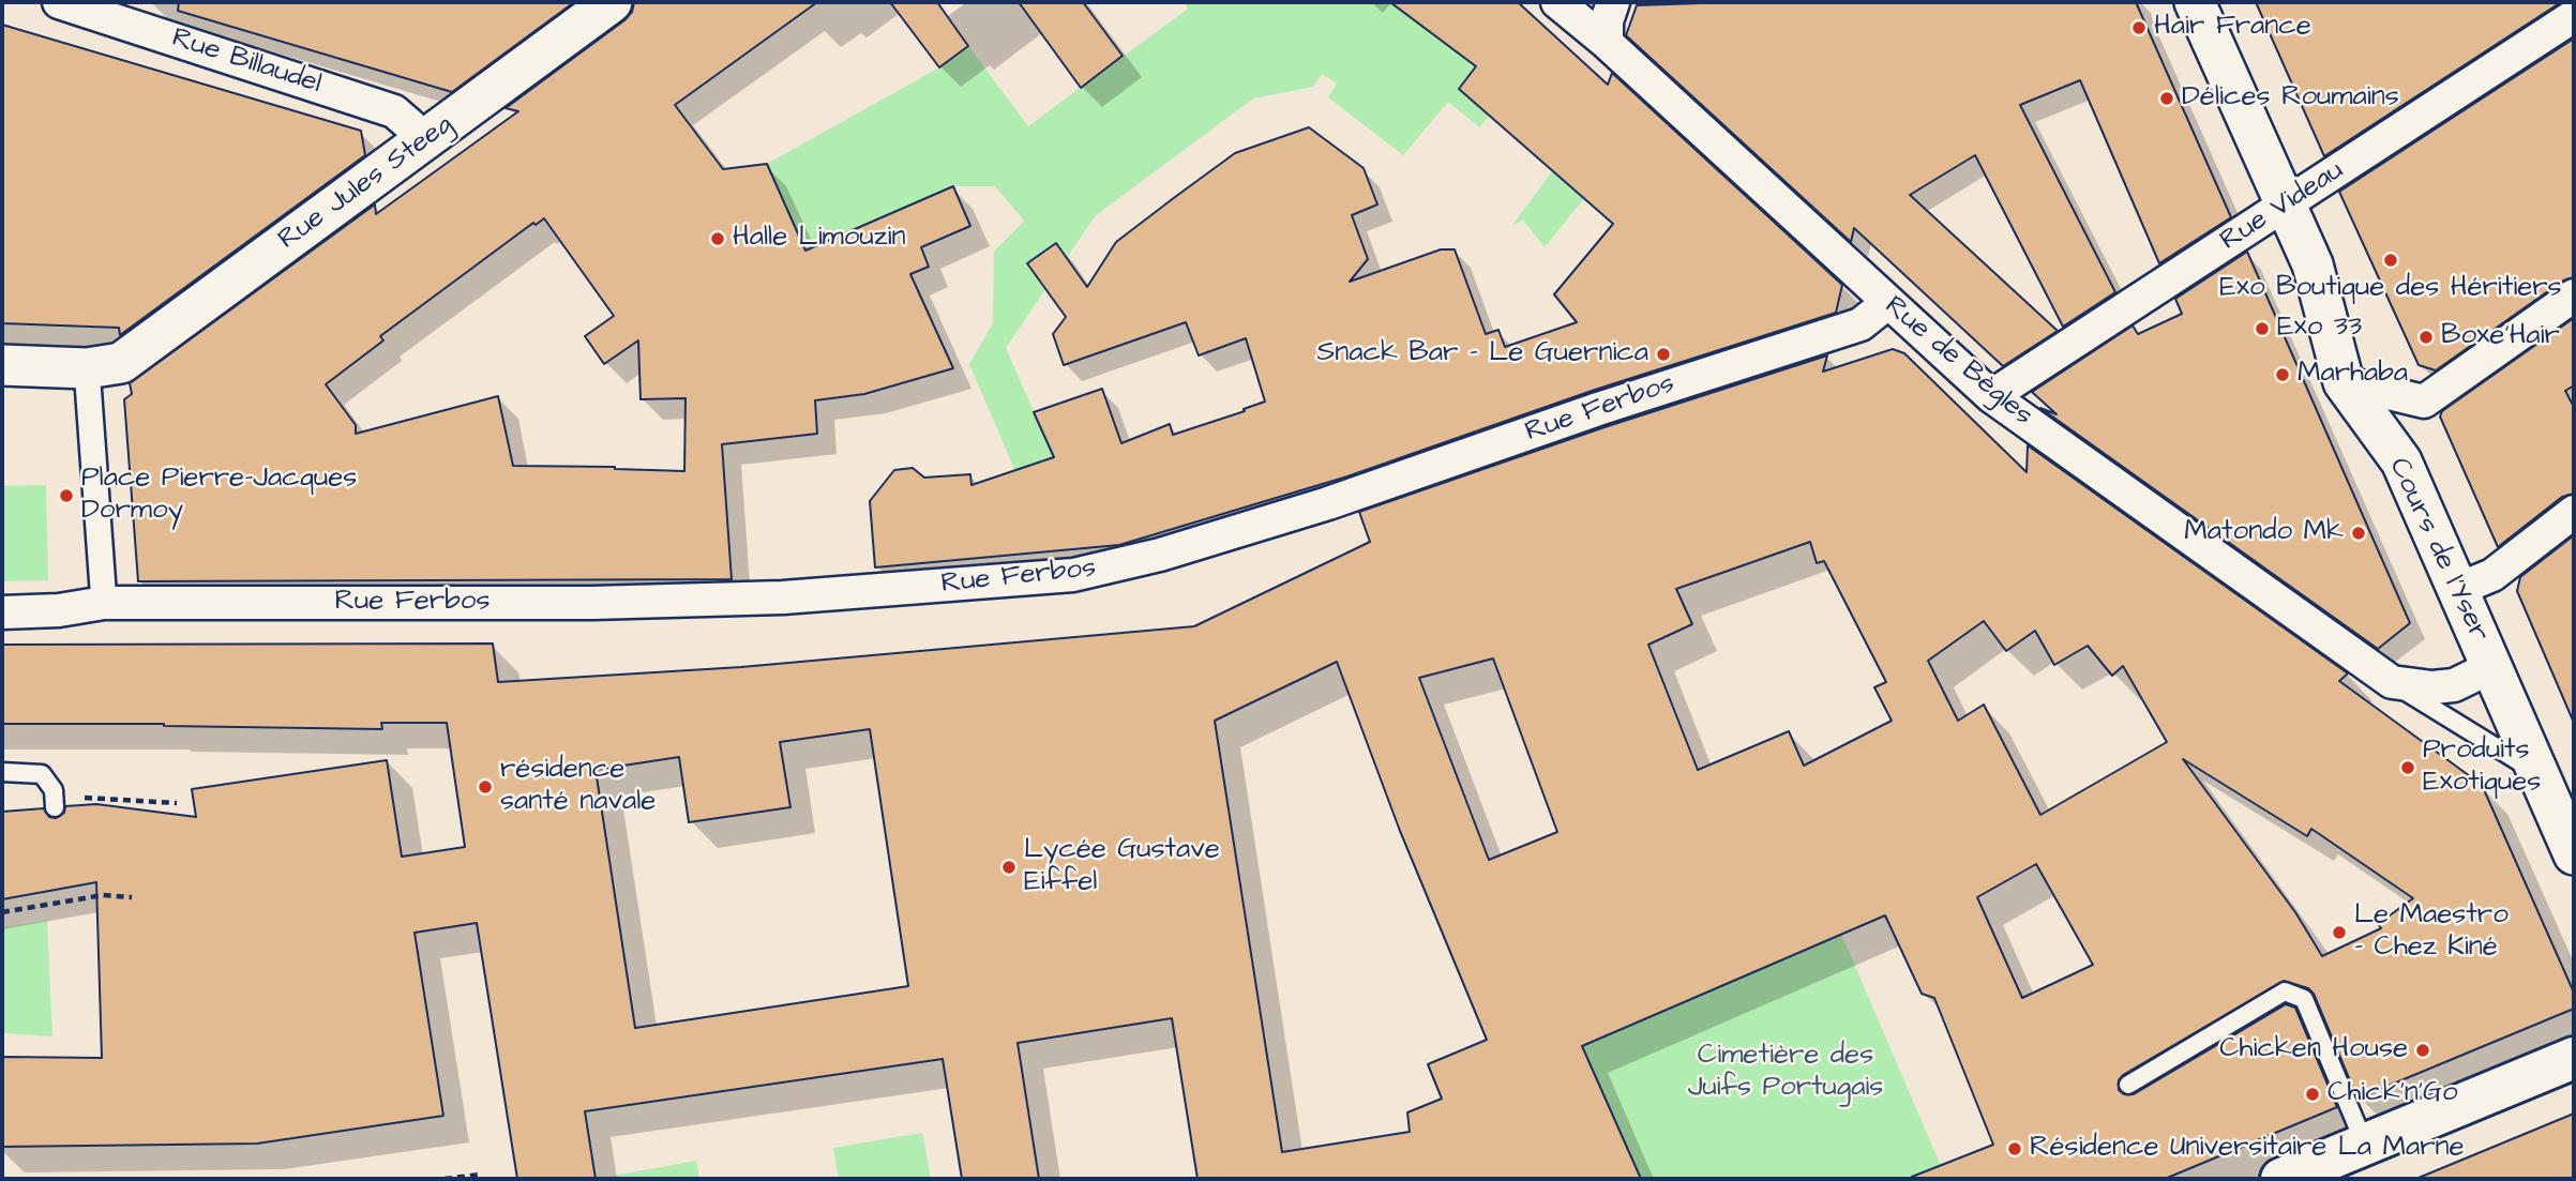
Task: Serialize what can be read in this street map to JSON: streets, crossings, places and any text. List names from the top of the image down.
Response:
{
  "streets": {
    "street": [
      "Rue Billaudel",
      "Rue Jules Steeg",
      "Rue Videau",
      "Rue de Bègles",
      "Rue Ferbos",
      "Cours de l'Yser"
    ]
  },
  "crossings": [
    ["Rue Billaudel", "Rue Jules Steeg"],
    ["Rue Videau", "Rue de Bègles"],
    ["Rue Videau", "Cours de l'Yser"],
    ["Rue de Bègles", "Rue Ferbos"],
    ["Rue de Bègles", "Cours de l'Yser"]
  ],
  "parks": ["Cimetière des Juifs Portugais"],
  "places": [
    "Hair France",
    "Délices Roumains",
    "Halle Limouzin",
    "Exo Boutique des Héritiers",
    "Exo 33",
    "Boxe'Hair",
    "Snack Bar - Le Guernica",
    "Marhaba",
    "Place Pierre-Jacques Dormoy",
    "Matondo Mk",
    "Produits Exotiques",
    "résidence santé navale",
    "Lycée Gustave Eiffel",
    "Le Maestro - Chez Kiné",
    "Chicken House",
    "Chick'n'Go",
    "Résidence Universitaire La Marne"
  ]
}
